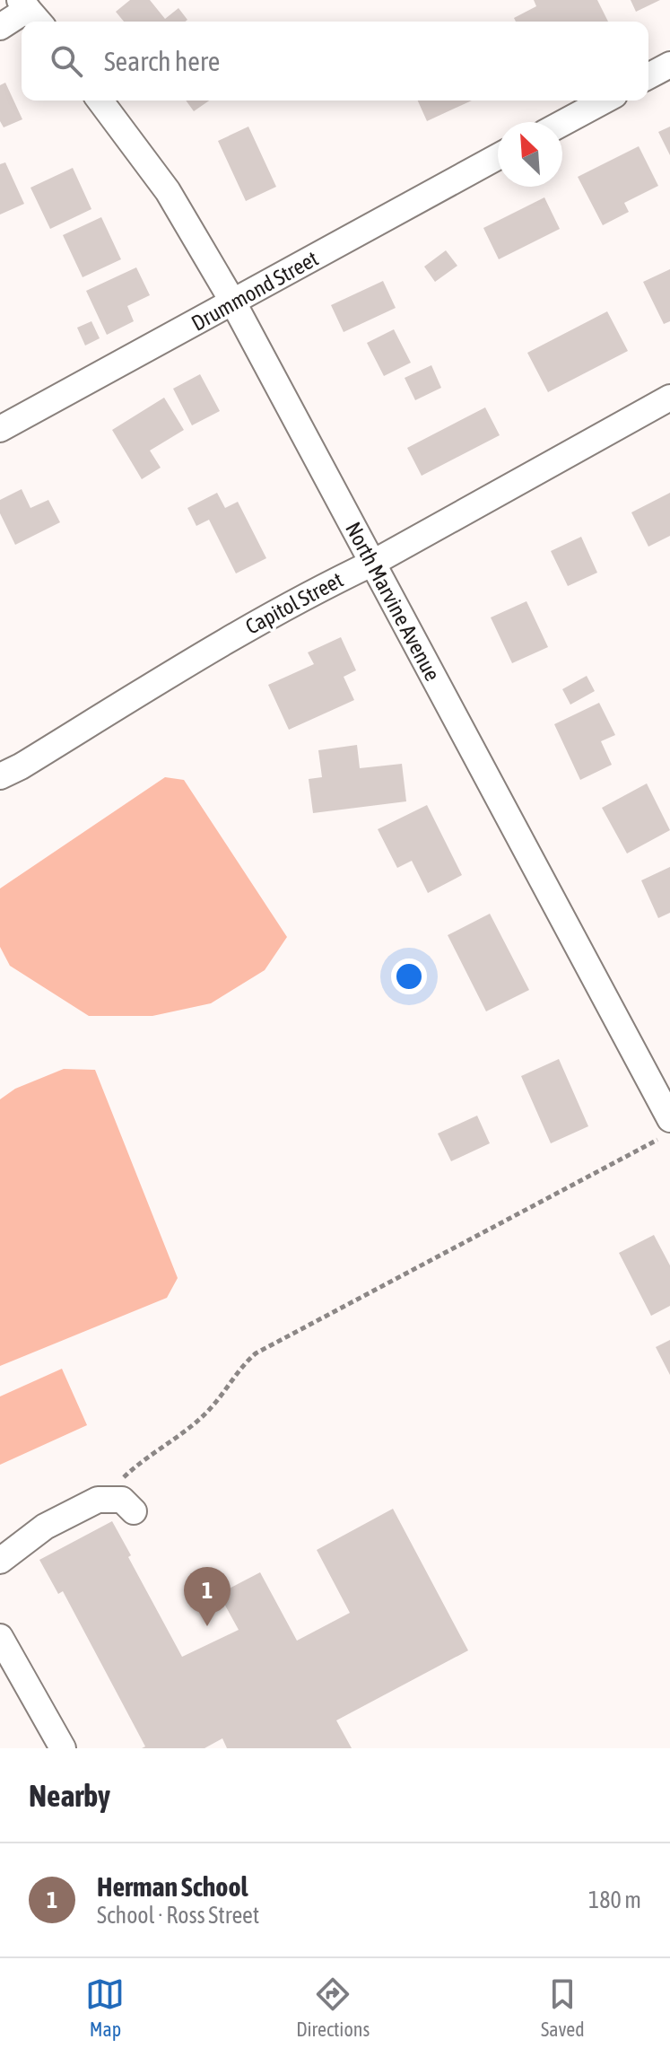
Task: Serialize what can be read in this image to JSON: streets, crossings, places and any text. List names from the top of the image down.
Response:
{
  "streets": {
    "street": ["Drummond Street", "North Marvine Avenue", "Capitol Street"]
  },
  "crossings": [
    ["Drummond Street", "North Marvine Avenue"],
    ["North Marvine Avenue", "Capitol Street"]
  ],
  "north": "top left",
  "page": {
    "search": "Search here",
    "pins": "1",
    "heading": "Nearby",
    "list": [
      {
        "mark": "1",
        "name": "Herman School",
        "note": "School · Ross Street",
        "value": "180 m"
      }
    ],
    "nav": ["Map", "Directions", "Saved"]
  }
}
